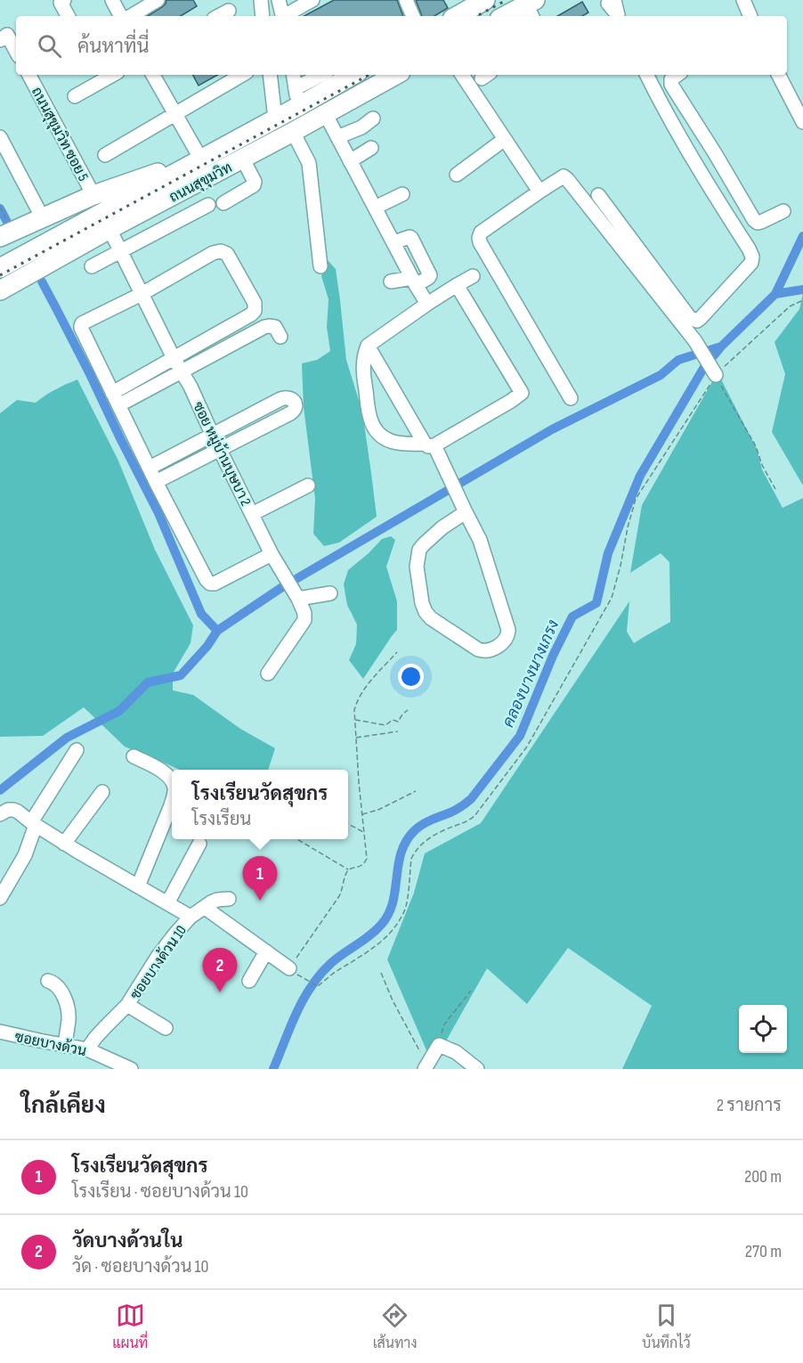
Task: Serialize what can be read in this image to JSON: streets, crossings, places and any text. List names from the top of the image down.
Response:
{
  "streets": {
    "highway": ["ถนนสุขุมวิท"],
    "street": [
      "ถนนสุขุมวิท ซอย 5",
      "ซอย หมู่บ้านบุษบา 2",
      "ซอยบางด้วน 10",
      "ซอยบางด้วน"
    ]
  },
  "crossings": [
    ["ถนนสุขุมวิท", "ซอย หมู่บ้านบุษบา 2"],
    ["ซอยบางด้วน 10", "ซอยบางด้วน"]
  ],
  "water": ["คลองบางนางเกรง"],
  "page": {
    "search": "ค้นหาที่นี่",
    "popup": ["โรงเรียนวัดสุขกร", "โรงเรียน"],
    "pins": ["1", "2"],
    "heading": ["ใกล้เคียง", "2 รายการ"],
    "list": [
      {
        "mark": "1",
        "name": "โรงเรียนวัดสุขกร",
        "note": "โรงเรียน · ซอยบางด้วน 10",
        "value": "200 m"
      },
      {
        "mark": "2",
        "name": "วัดบางด้วนใน",
        "note": "วัด · ซอยบางด้วน 10",
        "value": "270 m"
      }
    ],
    "nav": ["แผนที่", "เส้นทาง", "บันทึกไว้"]
  }
}
